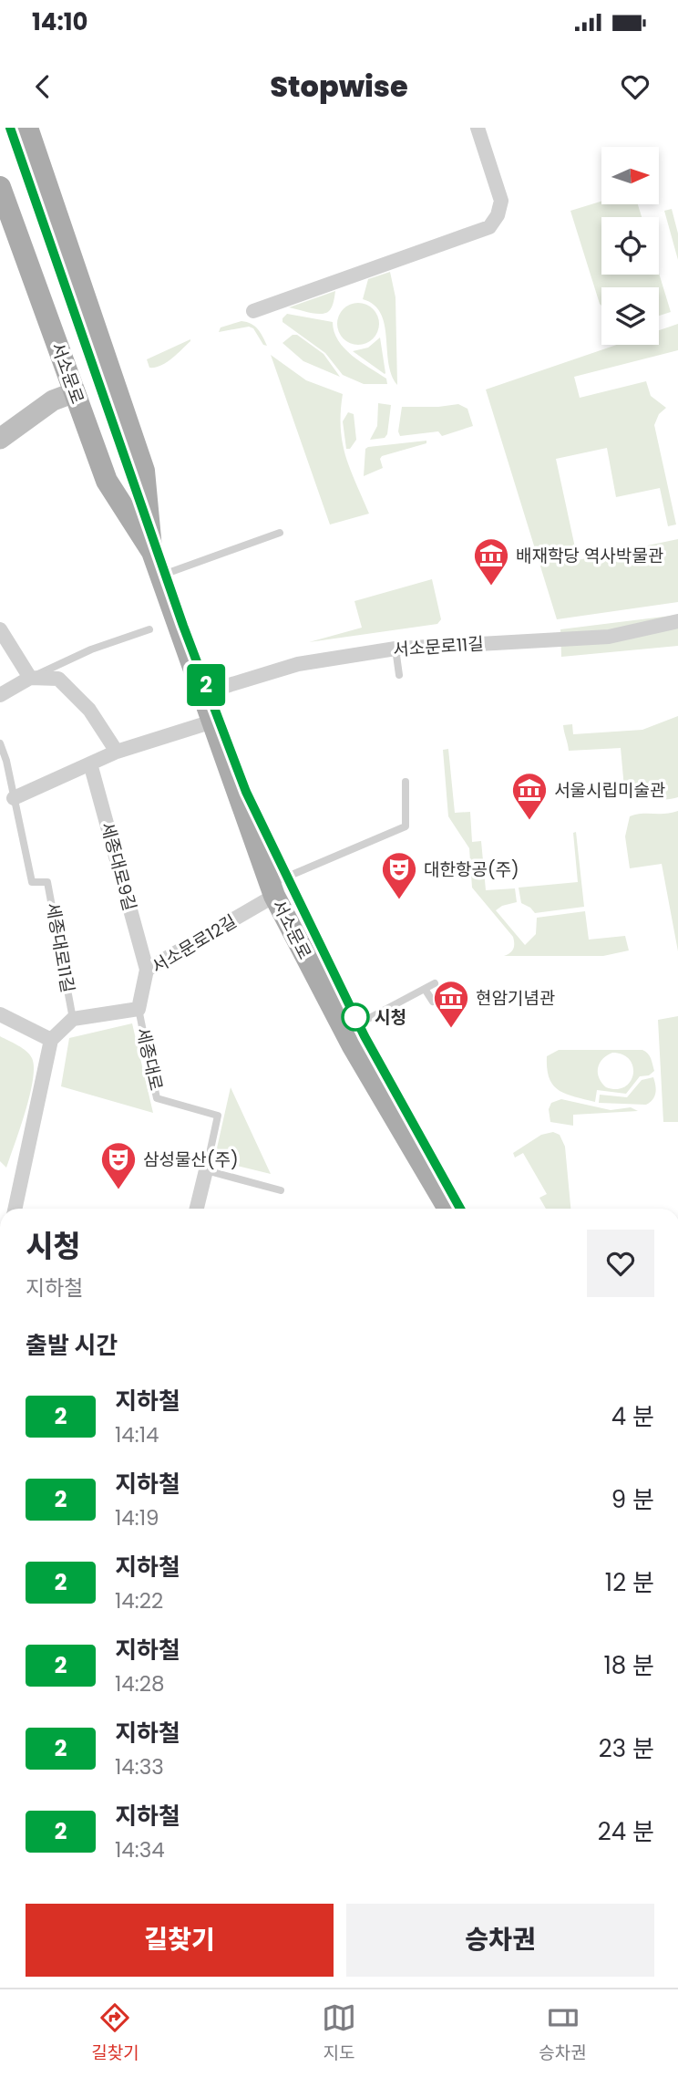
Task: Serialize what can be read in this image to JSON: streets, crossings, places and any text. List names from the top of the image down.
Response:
{
  "streets": {
    "main road": ["서소문로"],
    "street": [
      "서소문로11길",
      "세종대로9길",
      "서소문로12길",
      "세종대로"
    ],
    "lane": ["세종대로11길"]
  },
  "crossings": [
    ["서소문로", "서소문로11길"],
    ["서소문로", "서소문로12길"],
    ["세종대로9길", "서소문로12길"],
    ["서소문로12길", "세종대로"]
  ],
  "places": {
    "museum": ["배재학당 역사박물관", "서울시립미술관", "현암기념관"],
    "theatre": ["대한항공(주)", "삼성물산(주)"],
    "other": ["시청"]
  },
  "lines": ["metro line 2"],
  "north": "right",
  "page": {
    "status": "14:10",
    "header": "Stopwise",
    "on_map": "2",
    "heading": [
      ["시청", "지하철"],
      "출발 시간"
    ],
    "list": [
      {
        "mark": "2",
        "name": "지하철",
        "note": "14:14",
        "value": "4 분"
      },
      {
        "mark": "2",
        "name": "지하철",
        "note": "14:19",
        "value": "9 분"
      },
      {
        "mark": "2",
        "name": "지하철",
        "note": "14:22",
        "value": "12 분"
      },
      {
        "mark": "2",
        "name": "지하철",
        "note": "14:28",
        "value": "18 분"
      },
      {
        "mark": "2",
        "name": "지하철",
        "note": "14:33",
        "value": "23 분"
      },
      {
        "mark": "2",
        "name": "지하철",
        "note": "14:34",
        "value": "24 분"
      }
    ],
    "buttons": ["길찾기", "승차권"],
    "tabs": ["길찾기", "지도", "승차권"]
  }
}
